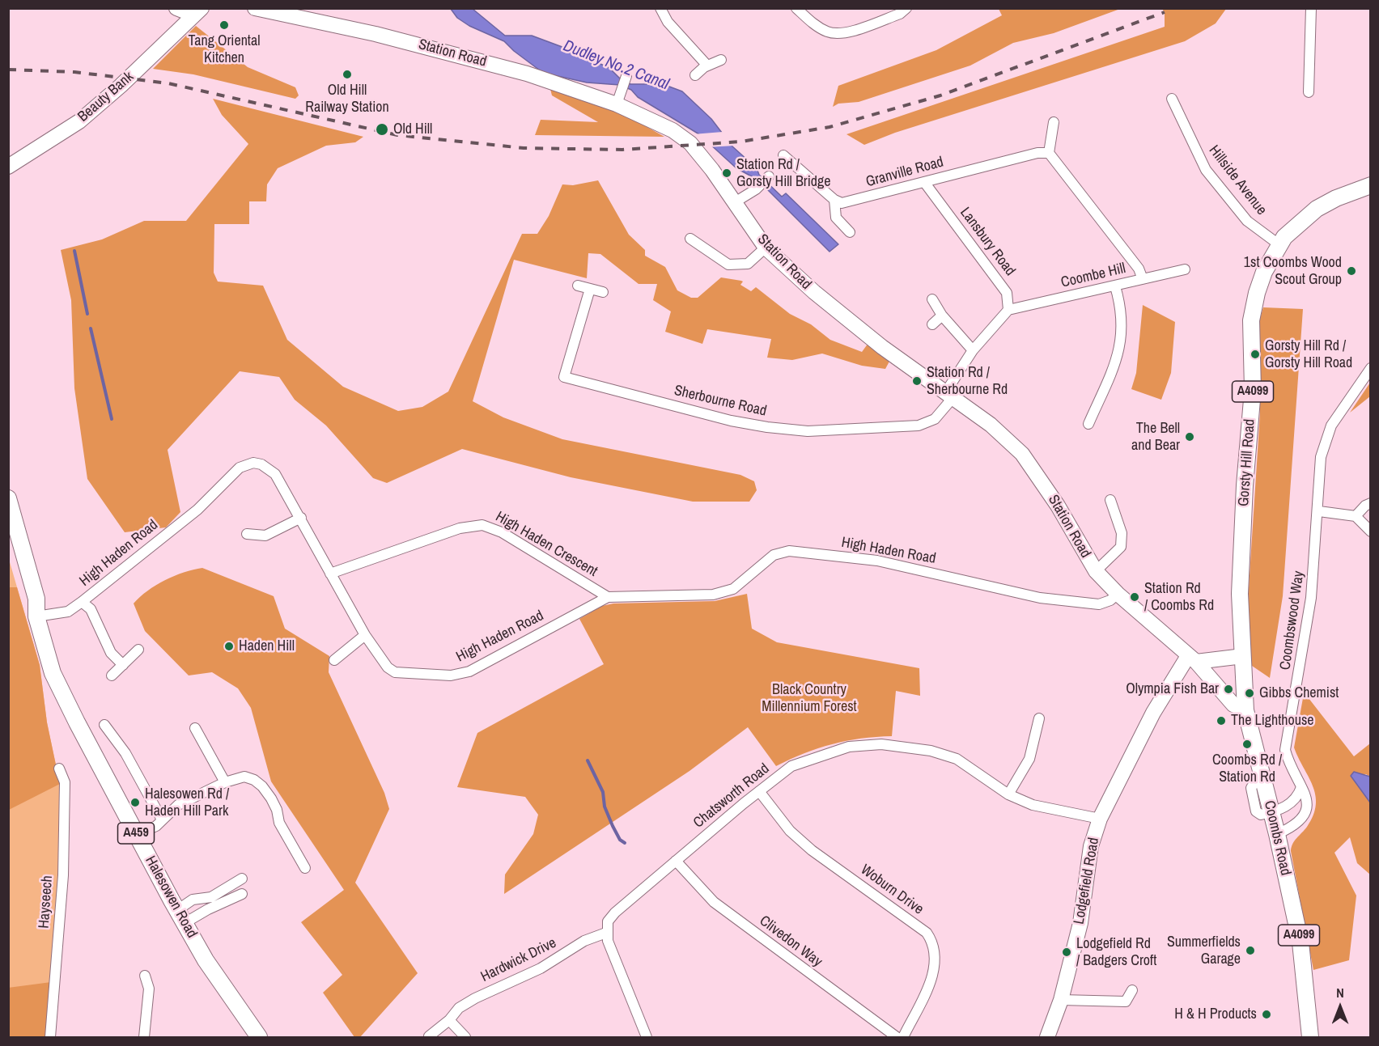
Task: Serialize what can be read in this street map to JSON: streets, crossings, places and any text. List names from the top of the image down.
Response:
{
  "streets": {
    "main road": [
      "A4099",
      "Gorsty Hill Road",
      "A459",
      "Coombs Road",
      "Halesowen Road"
    ],
    "street": [
      "Station Road",
      "Beauty Bank",
      "Granville Road",
      "Hillside Avenue",
      "Lansbury Road",
      "Coombe Hill",
      "Sherbourne Road",
      "High Haden Crescent",
      "High Haden Road",
      "Coombswood Way",
      "Chatsworth Road",
      "Lodgefield Road",
      "Woburn Drive",
      "Hayseech",
      "Clivedon Way",
      "Hardwick Drive"
    ]
  },
  "crossings": [
    ["Station Road", "Sherbourne Road"],
    ["Station Road", "High Haden Road"],
    ["Station Road", "Lodgefield Road"],
    ["Granville Road", "Lansbury Road"],
    ["Hillside Avenue", "Gorsty Hill Road"],
    ["Lansbury Road", "Coombe Hill"],
    ["Gorsty Hill Road", "Coombs Road"],
    ["High Haden Crescent", "High Haden Road"],
    ["High Haden Road", "Halesowen Road"],
    ["Coombswood Way", "Coombs Road"],
    ["Chatsworth Road", "Lodgefield Road"],
    ["Chatsworth Road", "Woburn Drive"],
    ["Chatsworth Road", "Clivedon Way"],
    ["Chatsworth Road", "Hardwick Drive"]
  ],
  "water": ["Dudley No.2 Canal"],
  "parks": ["Black Country Millennium Forest"],
  "places": [
    "Tang Oriental Kitchen",
    "Old Hill Railway Station",
    "Old Hill",
    "Station Rd / Gorsty Hill Bridge",
    "1st Coombs Wood Scout Group",
    "Gorsty Hill Rd / Gorsty Hill Road",
    "Station Rd / Sherbourne Rd",
    "The Bell and Bear",
    "Station Rd / Coombs Rd",
    "Haden Hill",
    "Olympia Fish Bar",
    "Gibbs Chemist",
    "The Lighthouse",
    "Coombs Rd / Station Rd",
    "Halesowen Rd / Haden Hill Park",
    "Summerfields Garage",
    "Lodgefield Rd / Badgers Croft",
    "H & H Products"
  ],
  "north": "top"
}
